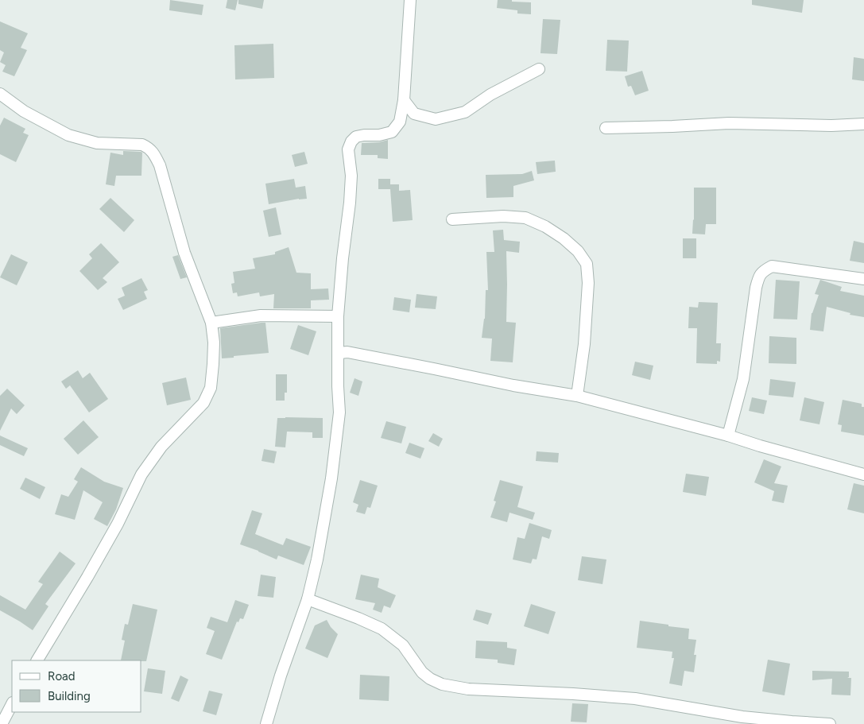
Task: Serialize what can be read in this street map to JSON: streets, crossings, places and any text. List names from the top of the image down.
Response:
{
  "legend": ["Road", "Building"]
}
